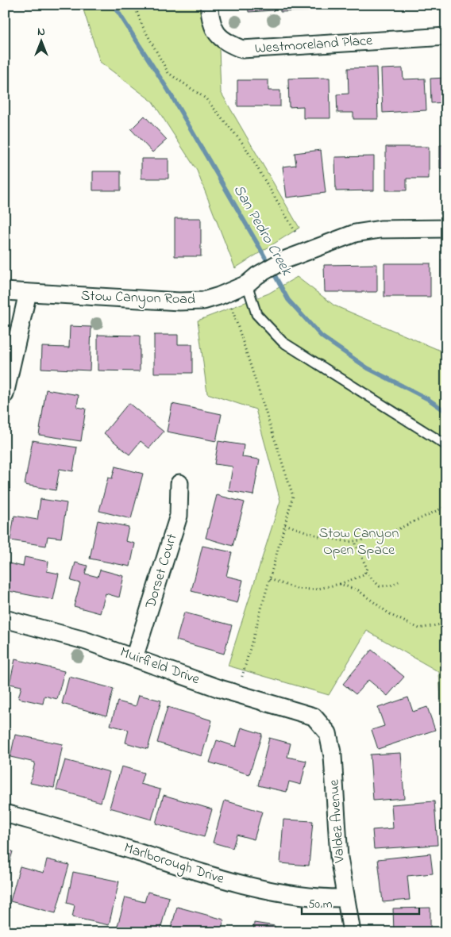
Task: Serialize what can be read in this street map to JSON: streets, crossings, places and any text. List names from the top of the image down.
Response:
{
  "streets": {
    "street": [
      "Westmoreland Place",
      "Stow Canyon Road",
      "Dorset Court",
      "Muirfield Drive",
      "Valdez Avenue",
      "Marlborough Drive"
    ]
  },
  "crossings": [
    ["Dorset Court", "Muirfield Drive"],
    ["Muirfield Drive", "Valdez Avenue"],
    ["Valdez Avenue", "Marlborough Drive"]
  ],
  "water": ["San Pedro Creek"],
  "parks": ["Stow Canyon Open Space"],
  "scale_bar": "50 m",
  "north": "top"
}
